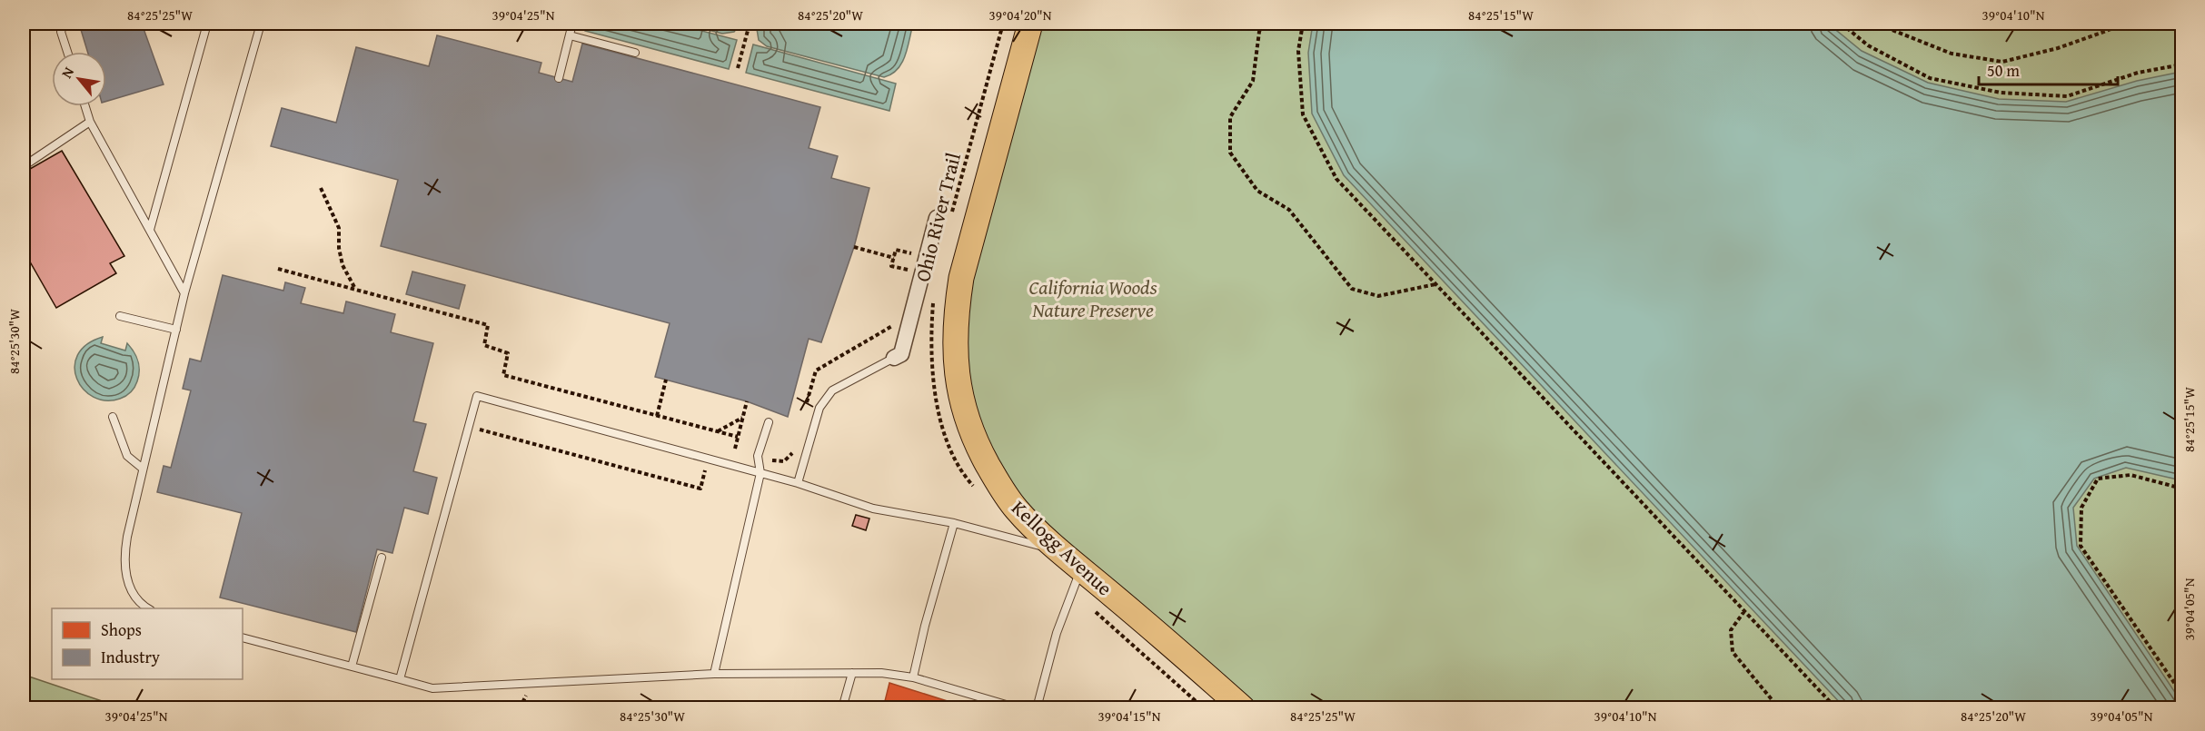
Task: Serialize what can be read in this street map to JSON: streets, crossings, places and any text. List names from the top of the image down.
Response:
{
  "streets": {
    "main road": ["Kellogg Avenue"],
    "path": ["Ohio River Trail"]
  },
  "parks": ["California Woods Nature Preserve"],
  "legend": ["Shops", "Industry"],
  "scale_bar": "50 m",
  "north": "top left",
  "coordinates": [
    "84°25'25\"W",
    "39°04'25\"N",
    "84°25'20\"W",
    "39°04'20\"N",
    "84°25'15\"W",
    "39°04'10\"N",
    "84°25'30\"W",
    "39°04'05\"N",
    "39°04'15\"N"
  ]
}
